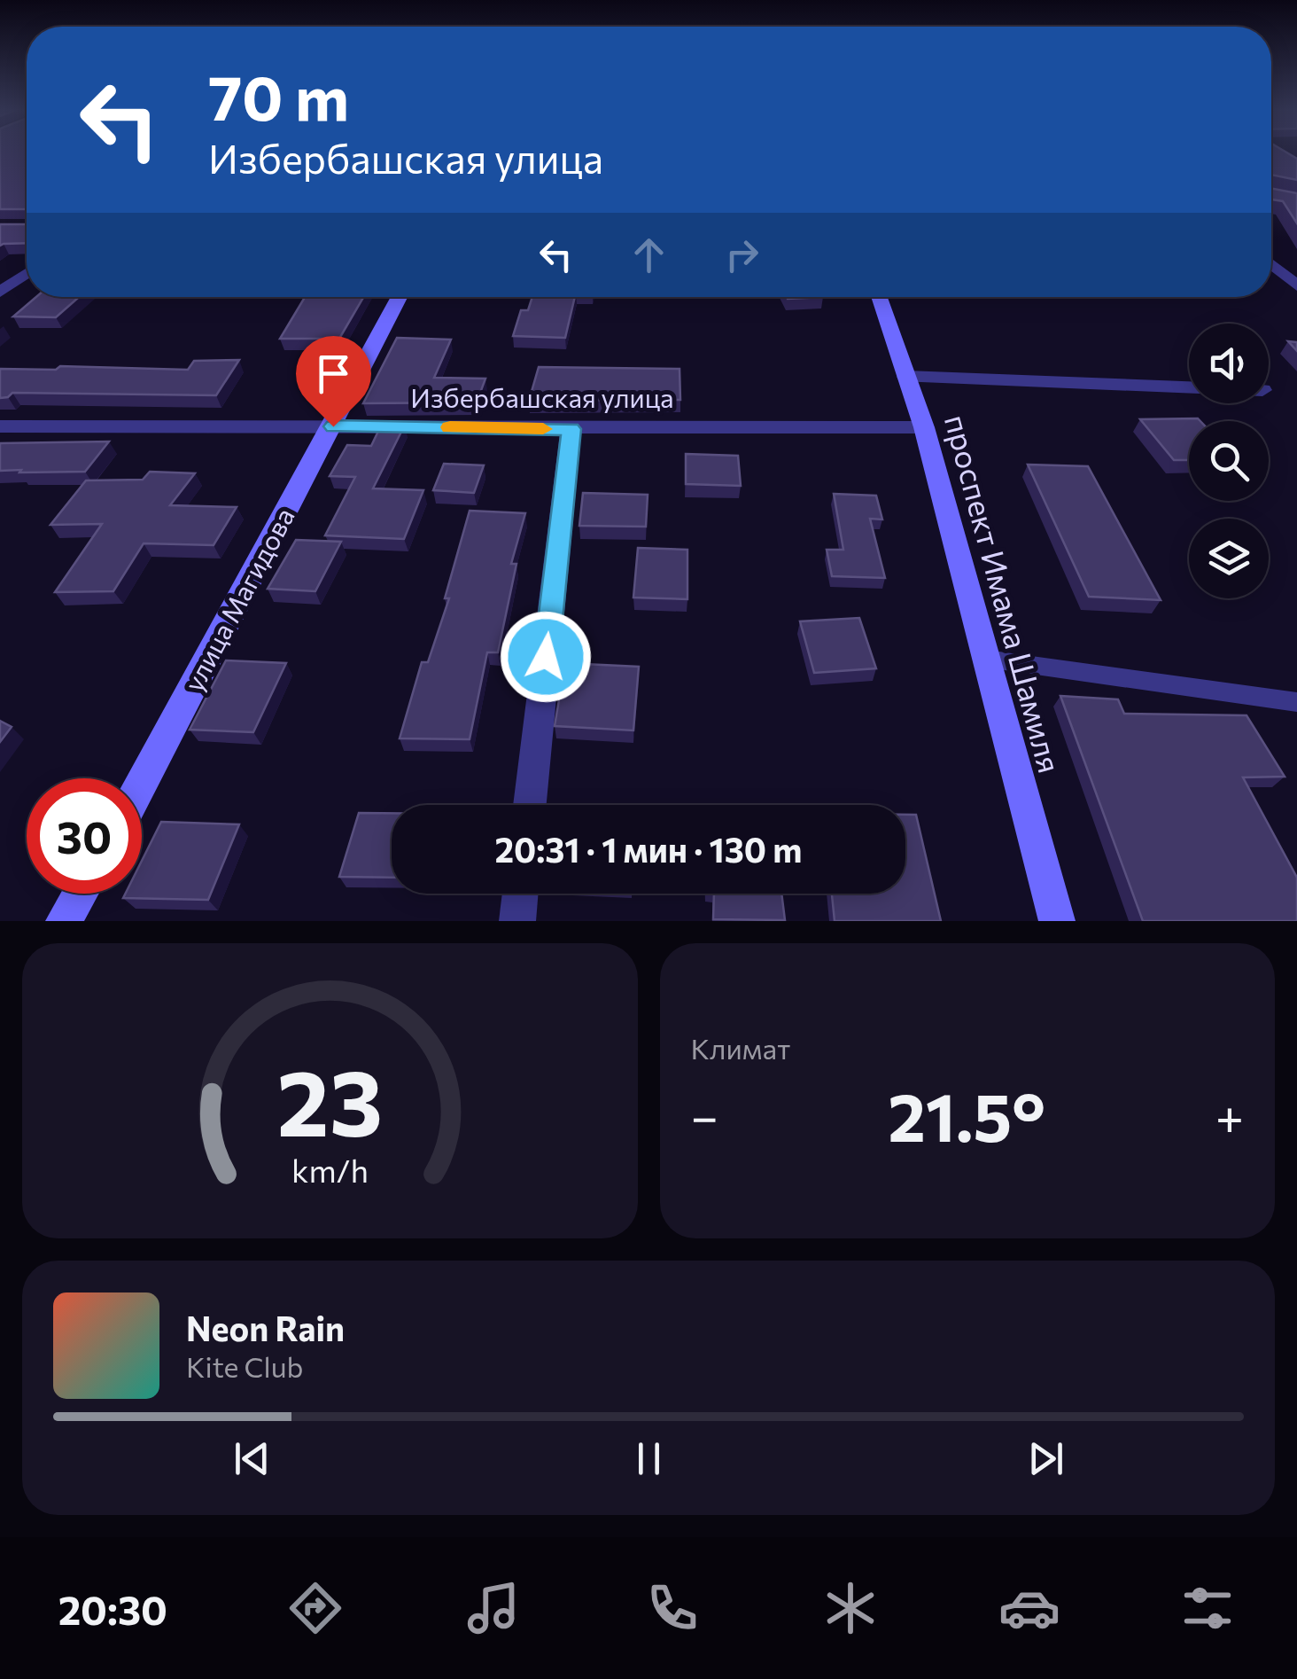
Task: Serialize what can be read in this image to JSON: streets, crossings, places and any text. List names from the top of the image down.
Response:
{
  "streets": {
    "main road": ["проспект Имама Шамиля", "улица Магидова"],
    "street": ["Избербашская улица"]
  },
  "crossings": [
    ["Избербашская улица", "проспект Имама Шамиля"],
    ["Избербашская улица", "улица Магидова"]
  ],
  "page": {
    "turn": ["70 m", "Избербашская улица"],
    "limit": "30",
    "trip": "20:31 · 1 мин · 130 m",
    "tile": "Климат",
    "heat": ["−", "21.5°", "+"],
    "song": ["Neon Rain", "Kite Club"],
    "tabs": "20:30",
    "gauge": ["23", "km/h"]
  }
}
